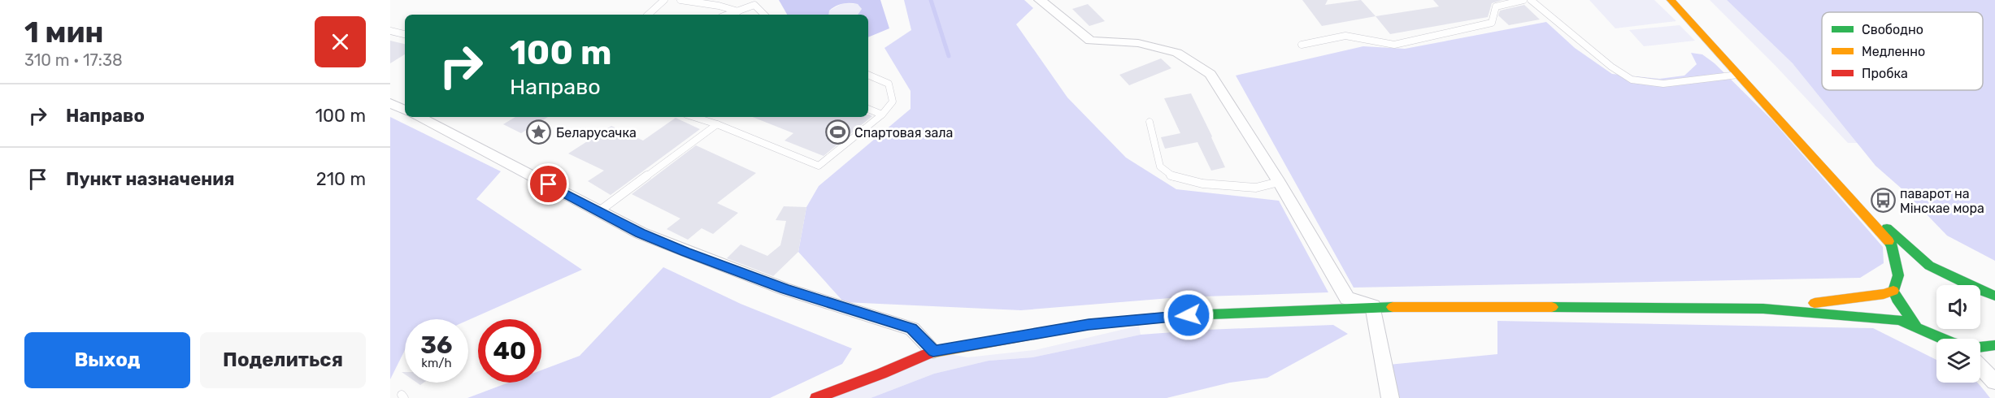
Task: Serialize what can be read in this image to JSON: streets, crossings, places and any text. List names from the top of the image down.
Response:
{
  "places": {
    "place": ["Беларусачка"],
    "sports": ["Спартовая зала"],
    "bus stop": ["паварот на Мінскае мора"]
  },
  "legend": ["Свободно", "Медленно", "Пробка"],
  "page": {
    "heading": ["1 мин", "310 m · 17:38"],
    "turn": ["100 m", "Направо"],
    "list": [
      {
        "name": "Направо",
        "value": "100 m"
      },
      {
        "name": "Пункт назначения",
        "value": "210 m"
      }
    ],
    "speed": "36 km/h",
    "limit": "40",
    "buttons": ["Выход", "Поделиться"]
  }
}
